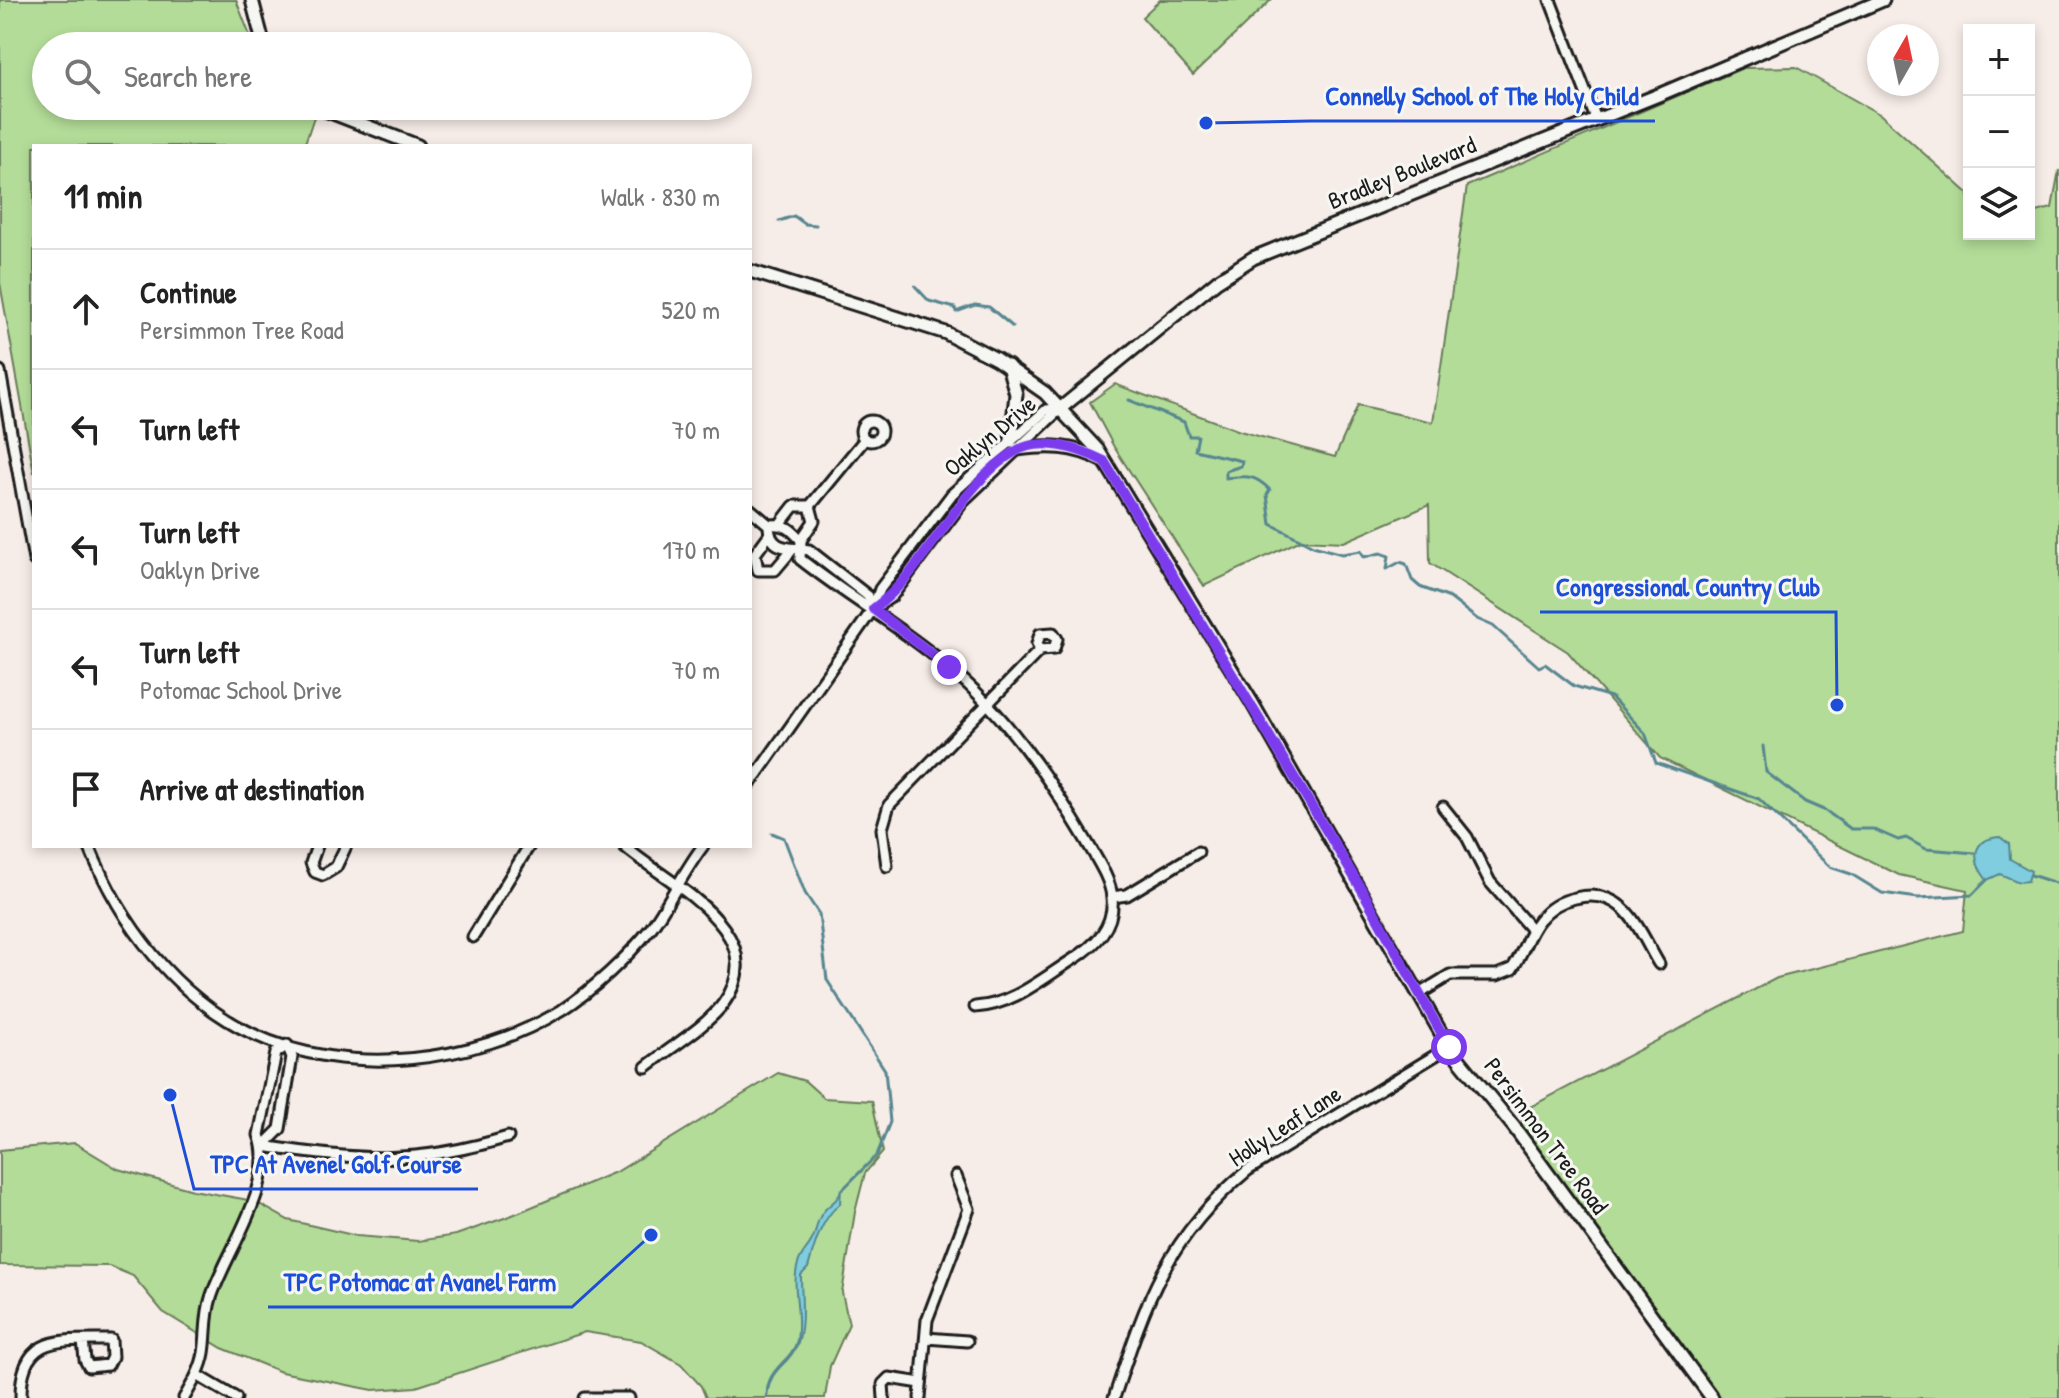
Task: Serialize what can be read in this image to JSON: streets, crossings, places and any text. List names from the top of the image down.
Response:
{
  "streets": {
    "main road": ["Bradley Boulevard", "Persimmon Tree Road"],
    "street": ["Oaklyn Drive", "Holly Leaf Lane"]
  },
  "crossings": [
    ["Bradley Boulevard", "Oaklyn Drive"],
    ["Bradley Boulevard", "Persimmon Tree Road"],
    ["Oaklyn Drive", "Persimmon Tree Road"],
    ["Holly Leaf Lane", "Persimmon Tree Road"]
  ],
  "places": [
    "Connelly School of The Holy Child",
    "Congressional Country Club",
    "TPC At Avenel Golf Course",
    "TPC Potomac at Avanel Farm"
  ],
  "north": "top",
  "page": {
    "map_buttons": ["+", "−"],
    "search": "Search here",
    "heading": ["11 min", "Walk · 830 m"],
    "list": [
      ["Continue", "Persimmon Tree Road", "520 m"],
      ["Turn left", "70 m"],
      ["Turn left", "Oaklyn Drive", "170 m"],
      ["Turn left", "Potomac School Drive", "70 m"],
      "Arrive at destination"
    ]
  }
}
